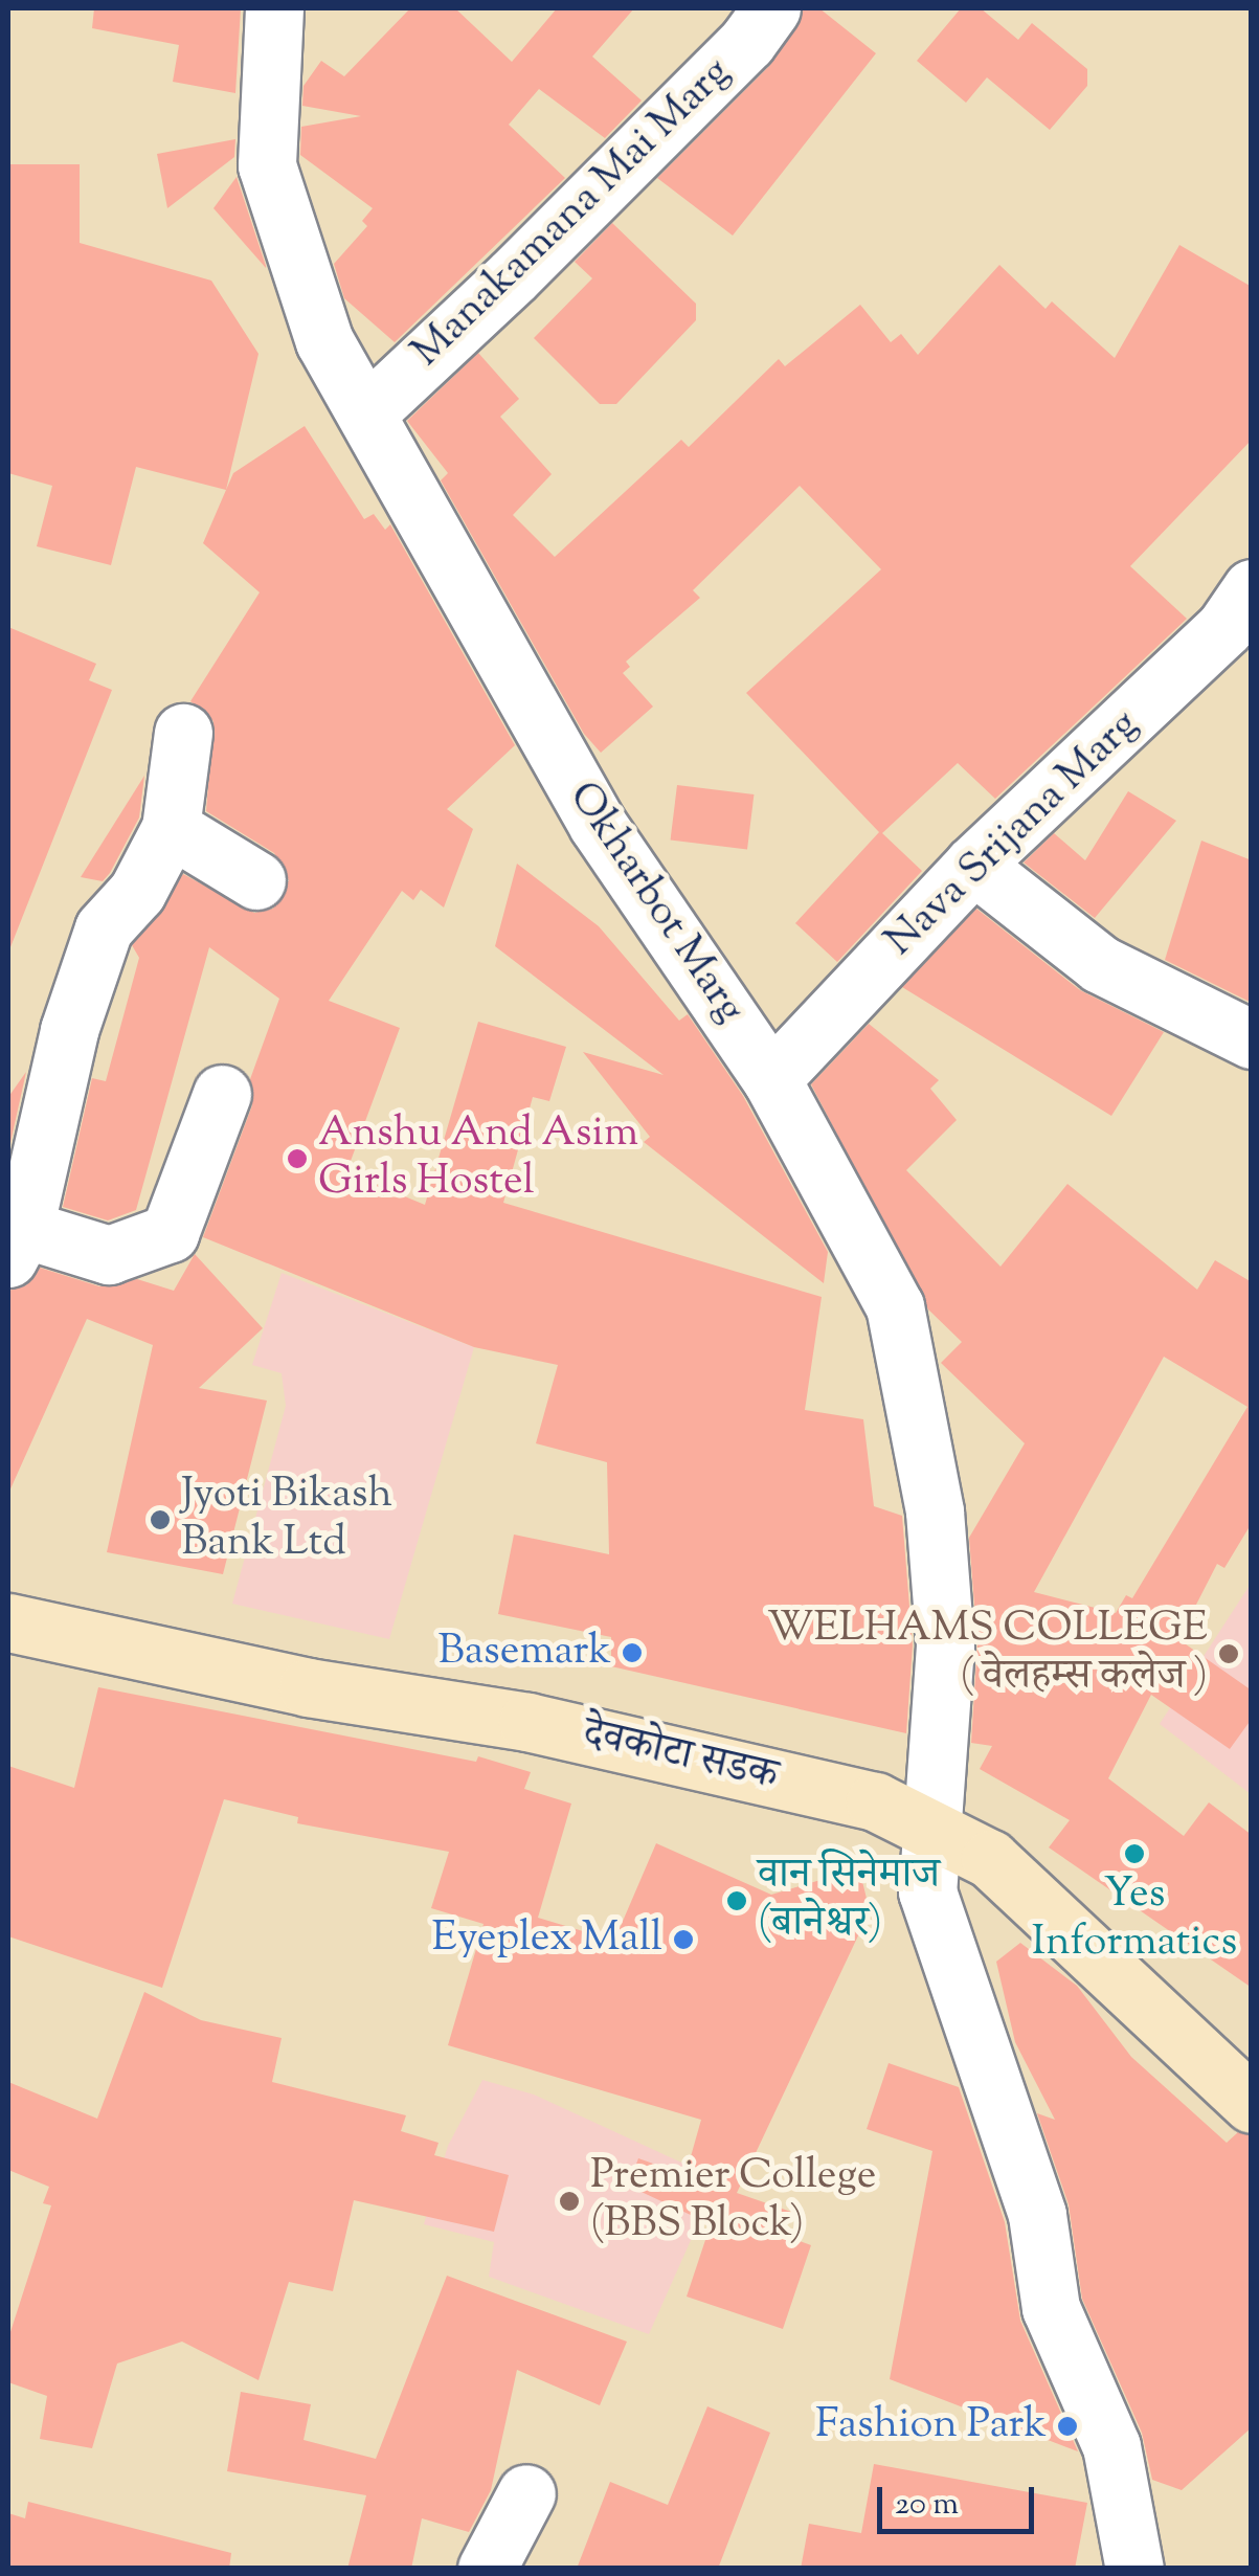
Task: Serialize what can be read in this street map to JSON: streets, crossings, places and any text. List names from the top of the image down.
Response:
{
  "streets": {
    "main road": ["देवकोटा सडक"],
    "street": ["Manakamana Mai Marg", "Nava Srijana Marg", "Okharbot Marg"]
  },
  "crossings": [
    ["Manakamana Mai Marg", "Okharbot Marg"],
    ["Nava Srijana Marg", "Okharbot Marg"],
    ["Okharbot Marg", "देवकोटा सडक"]
  ],
  "places": [
    "Anshu And Asim Girls Hostel",
    "Jyoti Bikash Bank Ltd",
    "Basemark",
    "WELHAMS COLLEGE ( वेलहम्स कलेज )",
    "Yes Informatics",
    "वान सिनेमाज (बानेश्वर)",
    "Eyeplex Mall",
    "Premier College (BBS Block)",
    "Fashion Park"
  ],
  "scale_bar": "20 m"
}
